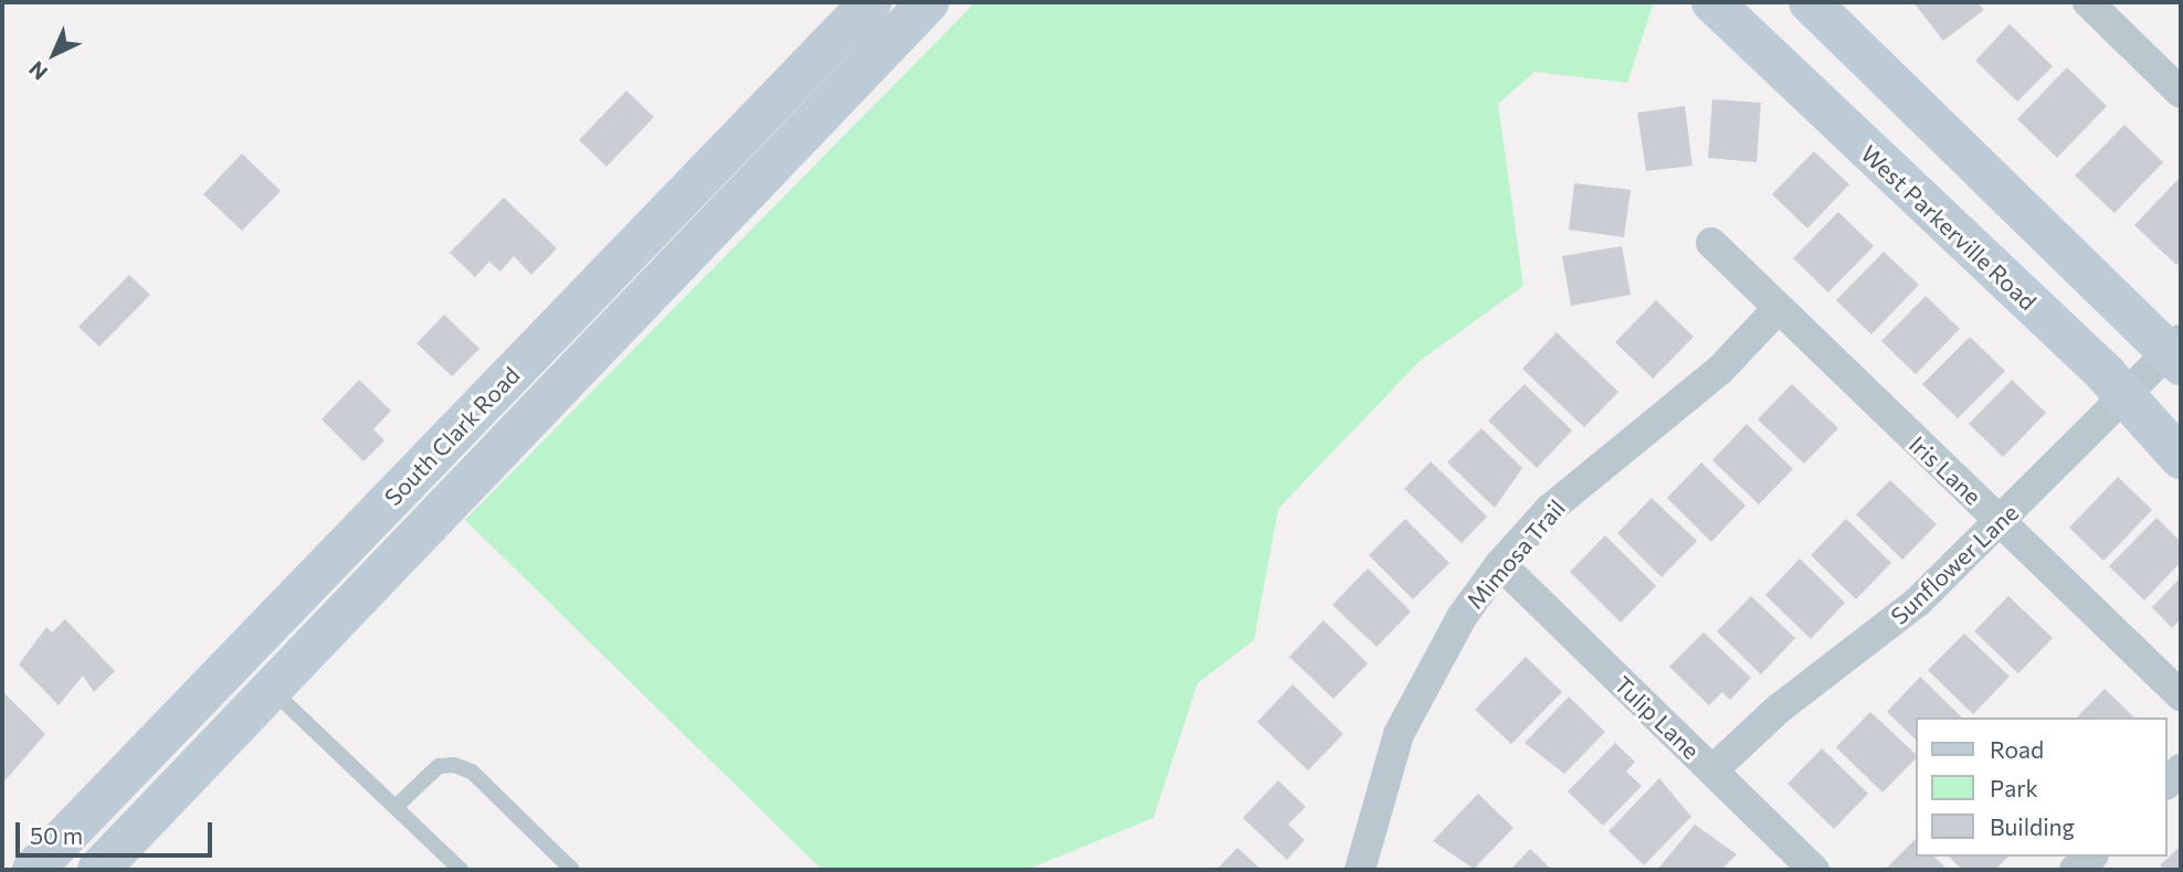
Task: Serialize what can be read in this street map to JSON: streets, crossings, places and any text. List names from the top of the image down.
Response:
{
  "streets": {
    "main road": ["West Parkerville Road", "South Clark Road"],
    "street": [
      "Iris Lane",
      "Mimosa Trail",
      "Sunflower Lane",
      "Tulip Lane"
    ]
  },
  "crossings": [
    ["West Parkerville Road", "Sunflower Lane"],
    ["Iris Lane", "Mimosa Trail"],
    ["Iris Lane", "Sunflower Lane"],
    ["Mimosa Trail", "Tulip Lane"],
    ["Sunflower Lane", "Tulip Lane"]
  ],
  "legend": ["Road", "Park", "Building"],
  "scale_bar": "50 m",
  "north": "bottom left"
}
